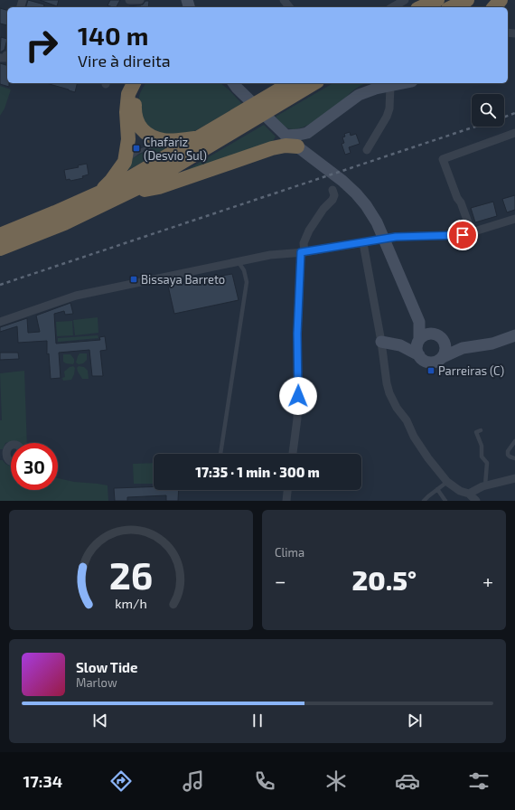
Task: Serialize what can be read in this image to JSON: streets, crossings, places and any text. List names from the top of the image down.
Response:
{
  "places": {
    "transit": ["Chafariz (Desvio Sul)", "Bissaya Barreto", "Parreiras (C)"]
  },
  "page": {
    "turn": ["140 m", "Vire à direita"],
    "limit": "30",
    "trip": "17:35 · 1 min · 300 m",
    "tile": "Clima",
    "heat": ["−", "20.5°", "+"],
    "song": ["Slow Tide", "Marlow"],
    "tabs": "17:34",
    "gauge": ["26", "km/h"]
  }
}
